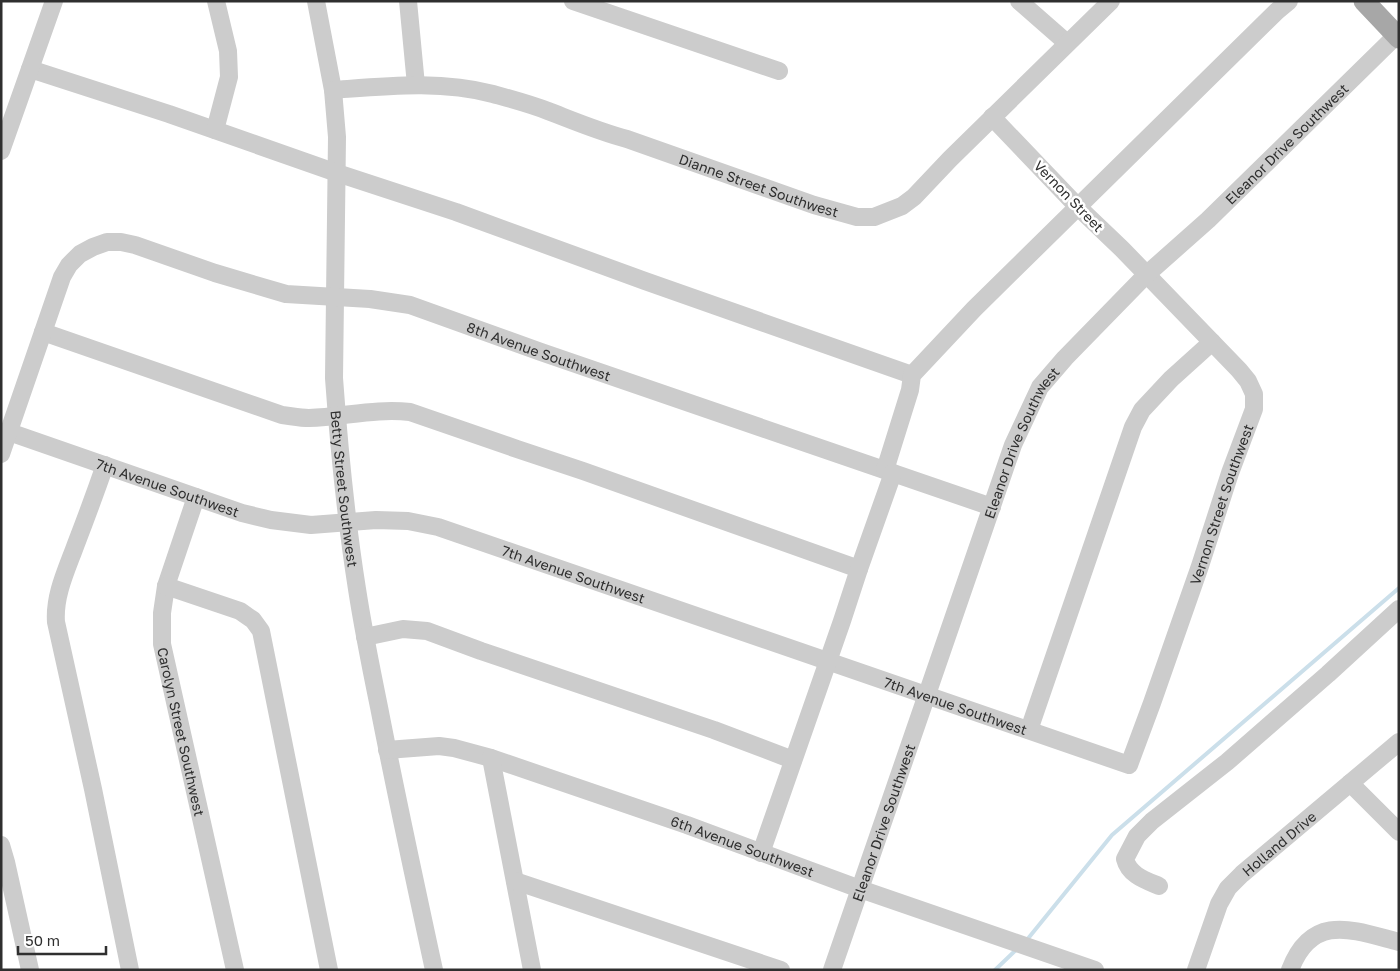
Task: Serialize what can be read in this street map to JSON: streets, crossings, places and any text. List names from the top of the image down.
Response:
{
  "streets": {
    "street": [
      "Eleanor Drive Southwest",
      "Dianne Street Southwest",
      "Vernon Street",
      "8th Avenue Southwest",
      "7th Avenue Southwest",
      "Betty Street Southwest",
      "Vernon Street Southwest",
      "Carolyn Street Southwest",
      "Holland Drive",
      "6th Avenue Southwest"
    ]
  },
  "crossings": [
    ["Eleanor Drive Southwest", "Vernon Street"],
    ["Eleanor Drive Southwest", "8th Avenue Southwest"],
    ["Eleanor Drive Southwest", "7th Avenue Southwest"],
    ["Eleanor Drive Southwest", "Vernon Street Southwest"],
    ["Eleanor Drive Southwest", "6th Avenue Southwest"],
    ["Dianne Street Southwest", "Vernon Street"],
    ["Dianne Street Southwest", "Betty Street Southwest"],
    ["Vernon Street", "Vernon Street Southwest"],
    ["8th Avenue Southwest", "Betty Street Southwest"],
    ["7th Avenue Southwest", "Betty Street Southwest"],
    ["7th Avenue Southwest", "Vernon Street Southwest"],
    ["7th Avenue Southwest", "Carolyn Street Southwest"],
    ["Betty Street Southwest", "6th Avenue Southwest"]
  ],
  "scale_bar": "50 m"
}
